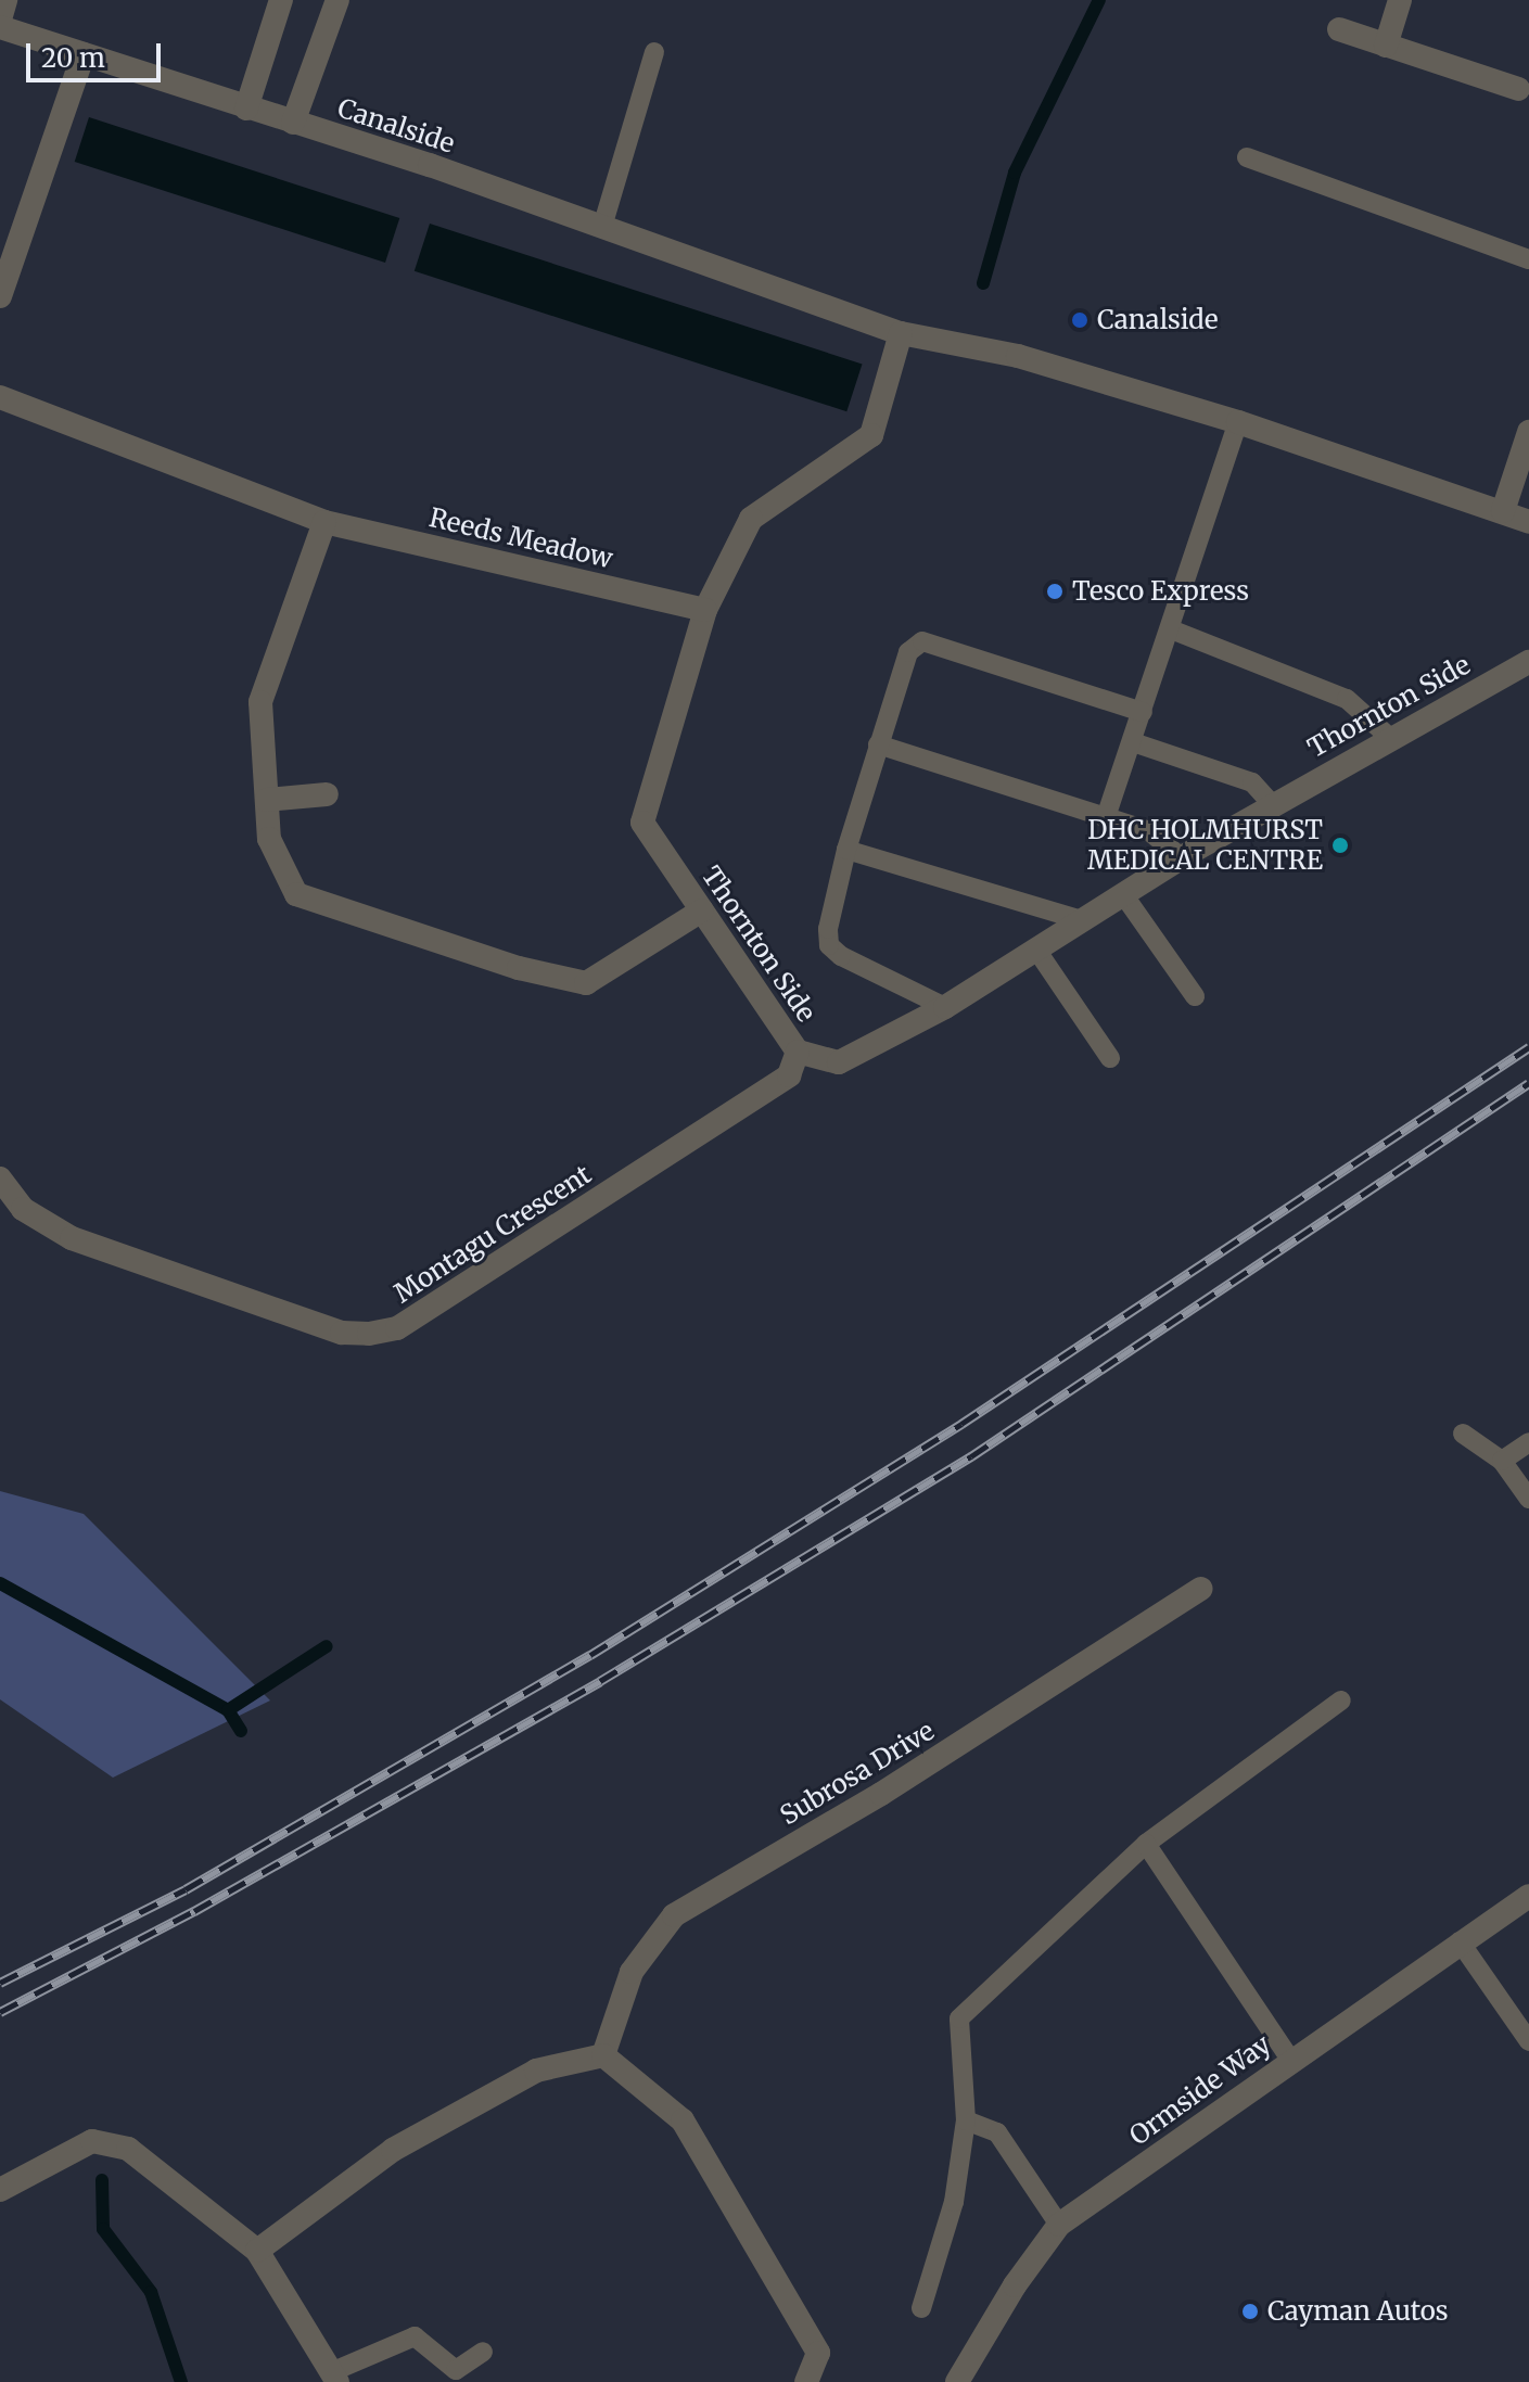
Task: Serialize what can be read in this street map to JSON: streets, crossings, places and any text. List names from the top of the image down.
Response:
{
  "streets": {
    "street": [
      "Canalside",
      "Reeds Meadow",
      "Thornton Side",
      "Montagu Crescent",
      "Subrosa Drive",
      "Ormside Way"
    ]
  },
  "crossings": [
    ["Canalside", "Thornton Side"],
    ["Reeds Meadow", "Thornton Side"],
    ["Thornton Side", "Montagu Crescent"]
  ],
  "places": [
    "Canalside",
    "Tesco Express",
    "DHC HOLMHURST MEDICAL CENTRE",
    "Cayman Autos"
  ],
  "scale_bar": "20 m"
}
